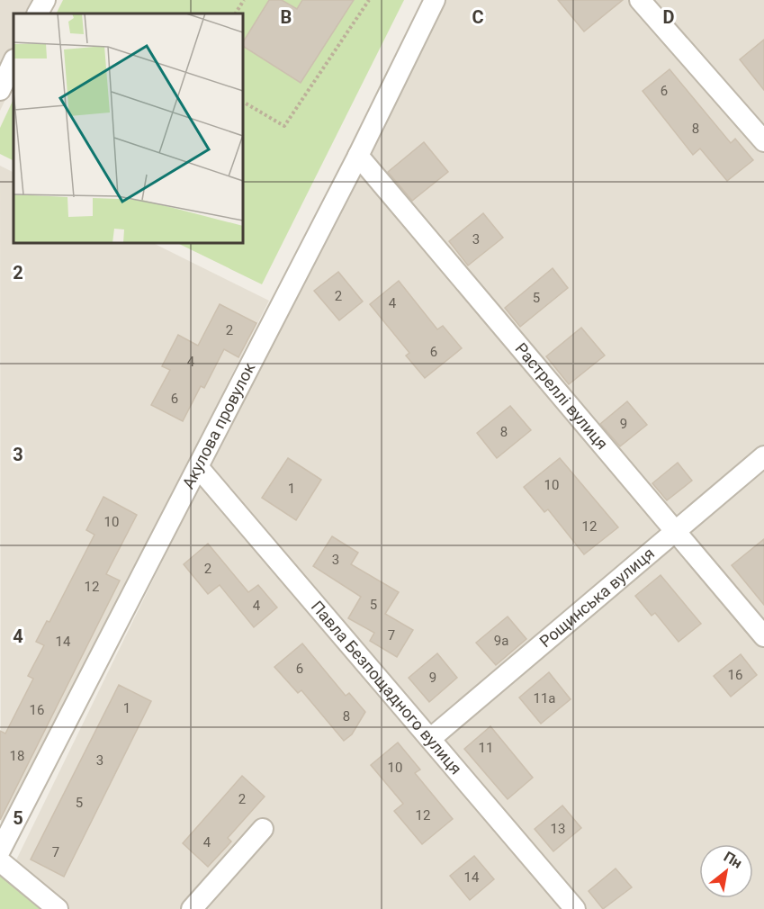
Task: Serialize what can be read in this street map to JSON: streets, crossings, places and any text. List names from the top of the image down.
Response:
{
  "streets": {
    "street": [
      "Растреллі вулиця",
      "Акулова провулок",
      "Рощинська вулиця",
      "Павла Безпощадного вулиця"
    ]
  },
  "crossings": [
    ["Растреллі вулиця", "Акулова провулок"],
    ["Растреллі вулиця", "Рощинська вулиця"],
    ["Акулова провулок", "Павла Безпощадного вулиця"],
    ["Рощинська вулиця", "Павла Безпощадного вулиця"]
  ],
  "house_numbers": [
    "6",
    "8",
    "3",
    "2",
    "5",
    "4",
    "2",
    "6",
    "4",
    "6",
    "9",
    "8",
    "10",
    "1",
    "10",
    "12",
    "3",
    "2",
    "12",
    "5",
    "4",
    "7",
    "9а",
    "14",
    "6",
    "16",
    "9",
    "11а",
    "1",
    "16",
    "8",
    "11",
    "18",
    "3",
    "10",
    "2",
    "5",
    "12",
    "13",
    "4",
    "7",
    "14"
  ],
  "north": "top right",
  "grid": {
    "columns": ["B", "C", "D"],
    "rows": [
      "2",
      "3",
      "4",
      "5"
    ]
  }
}
